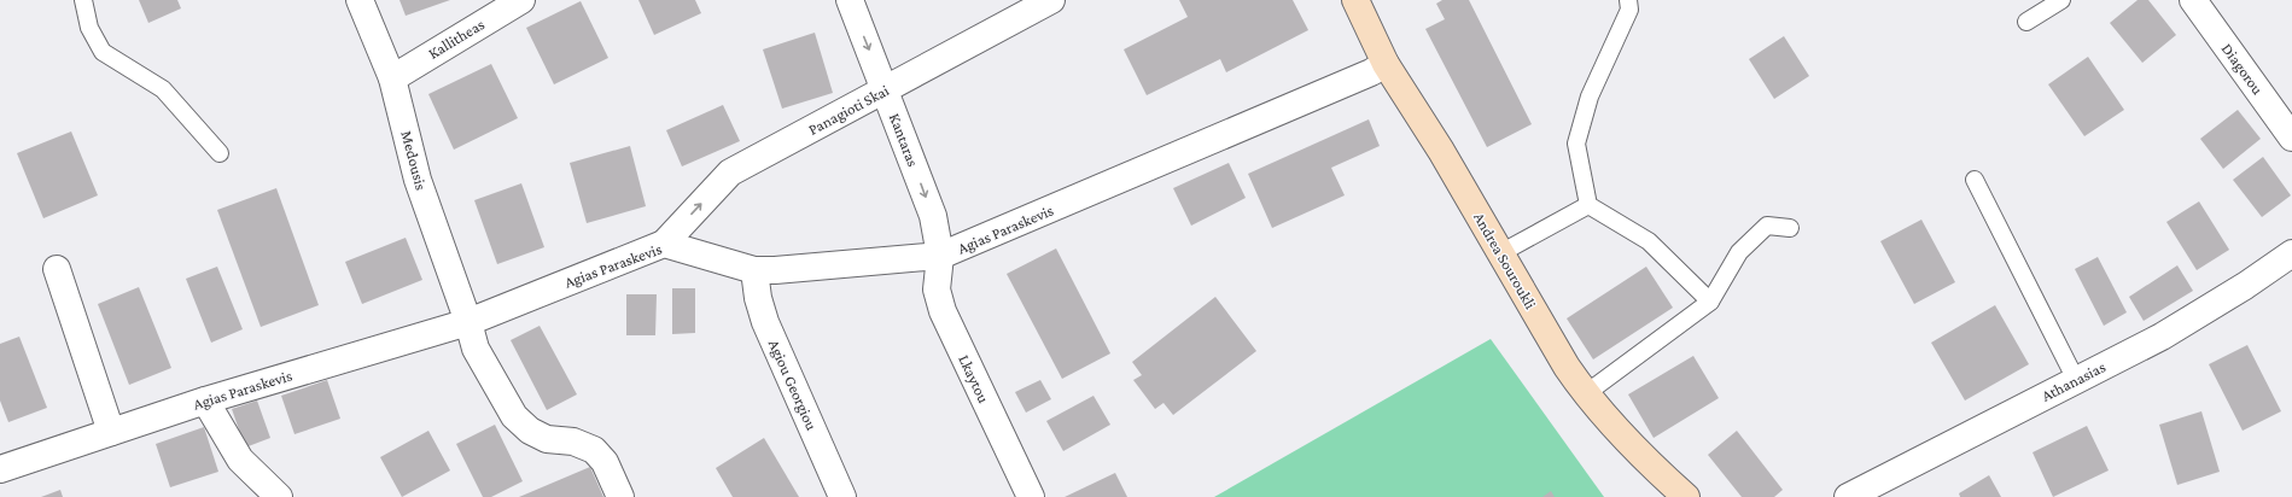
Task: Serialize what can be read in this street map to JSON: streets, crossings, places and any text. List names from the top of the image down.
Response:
{
  "streets": {
    "main road": ["Andrea Souroukli"],
    "street": [
      "Kallitheas",
      "Diagorou",
      "Panagioti Skai",
      "Kantaras",
      "Medousis",
      "Agias Paraskevis",
      "Lkaytou",
      "Athanasias",
      "Agiou Georgiou"
    ]
  },
  "crossings": [
    ["Kallitheas", "Medousis"],
    ["Panagioti Skai", "Kantaras"],
    ["Panagioti Skai", "Agias Paraskevis"],
    ["Kantaras", "Agias Paraskevis"],
    ["Kantaras", "Lkaytou"],
    ["Medousis", "Agias Paraskevis"],
    ["Agias Paraskevis", "Andrea Souroukli"],
    ["Agias Paraskevis", "Lkaytou"],
    ["Agias Paraskevis", "Agiou Georgiou"]
  ],
  "one_way": ["Panagioti Skai", "Kantaras"]
}
